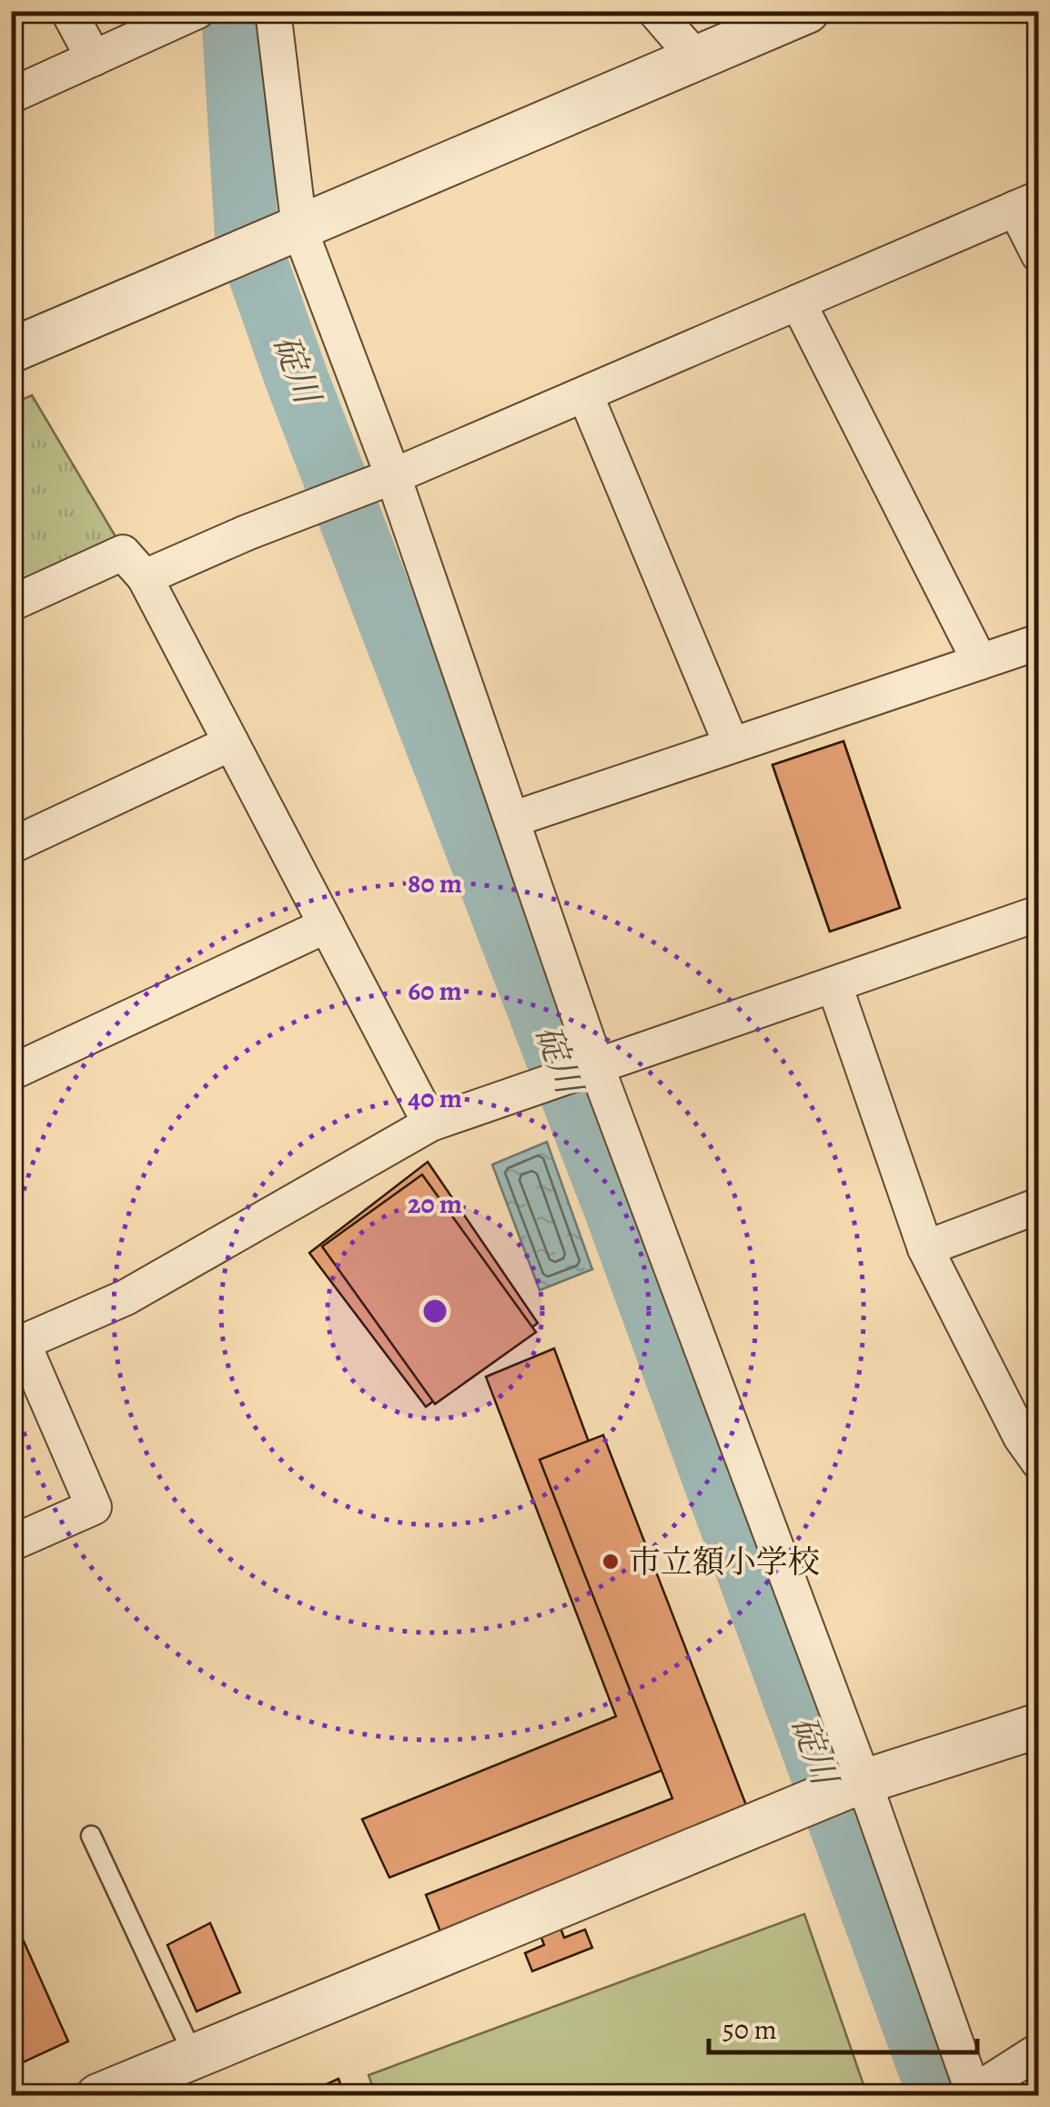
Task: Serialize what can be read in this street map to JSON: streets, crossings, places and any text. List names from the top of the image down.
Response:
{
  "water": ["碇川"],
  "places": ["市立額小学校"],
  "scale_bar": "50 m",
  "rings": [
    "80 m",
    "60 m",
    "40 m",
    "20 m"
  ]
}
